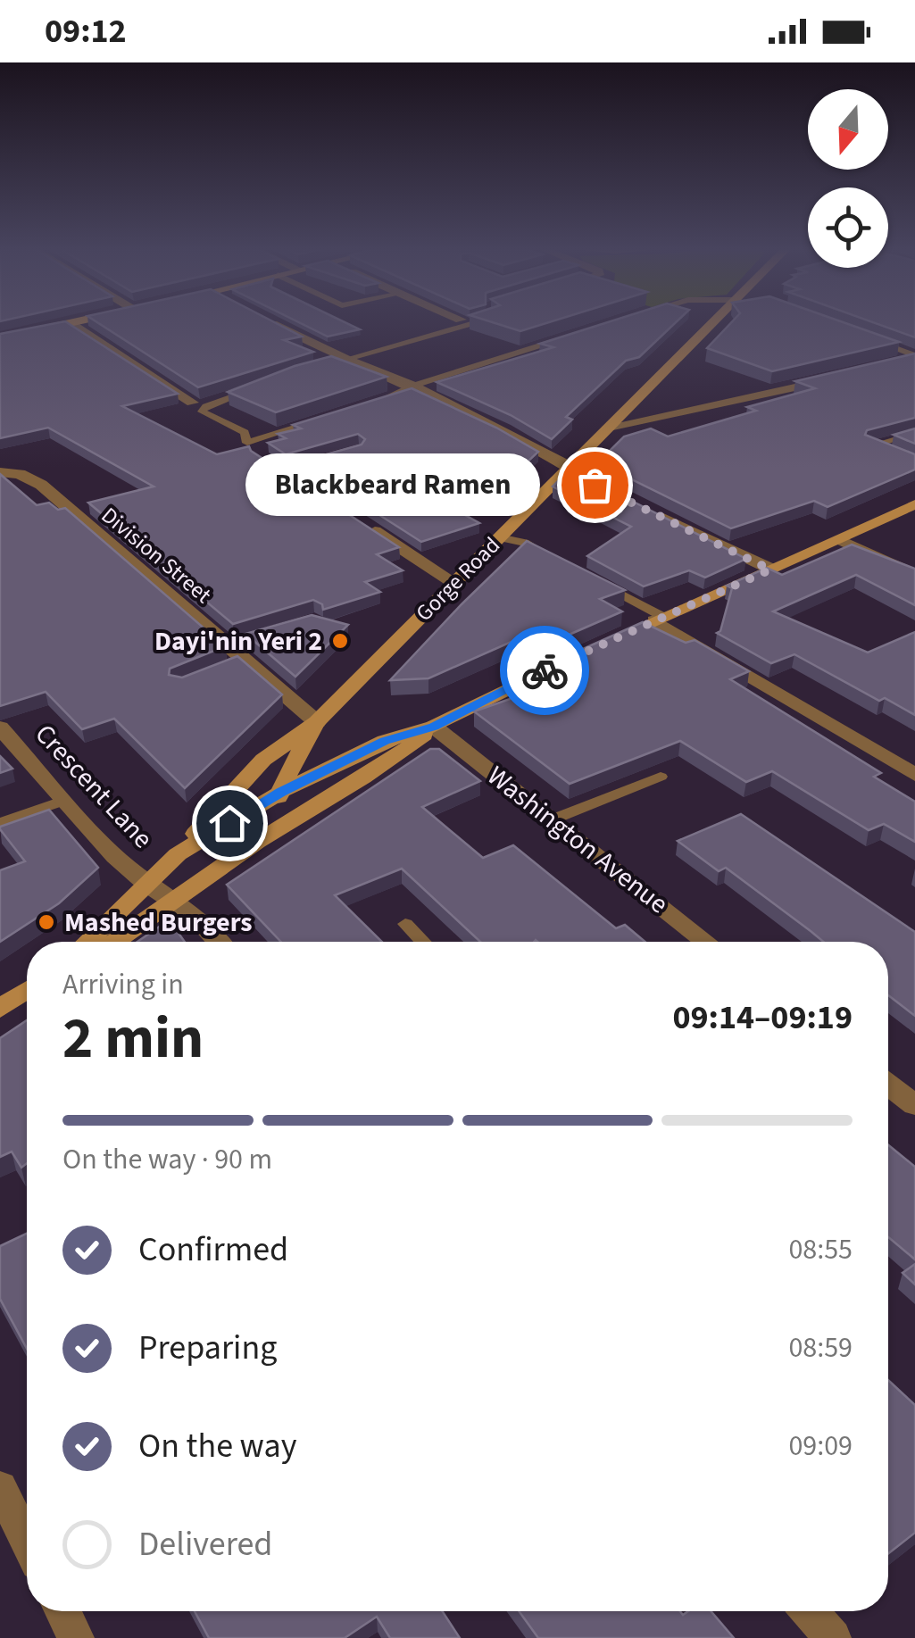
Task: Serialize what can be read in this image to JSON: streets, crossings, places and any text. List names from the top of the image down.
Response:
{
  "streets": {
    "main road": ["Gorge Road"],
    "street": ["Division Street", "Crescent Lane", "Washington Avenue"]
  },
  "crossings": [
    ["Division Street", "Gorge Road"]
  ],
  "places": ["Blackbeard Ramen", "Dayi'nin Yeri 2", "Mashed Burgers"],
  "north": "bottom",
  "page": {
    "status": "09:12",
    "bubble": "Blackbeard Ramen",
    "heading": ["2 min", "Arriving in", "09:14–09:19"],
    "bar": "On the way · 90 m",
    "list": [
      ["Confirmed", "08:55"],
      ["Preparing", "08:59"],
      ["On the way", "09:09"],
      "Delivered"
    ]
  }
}
